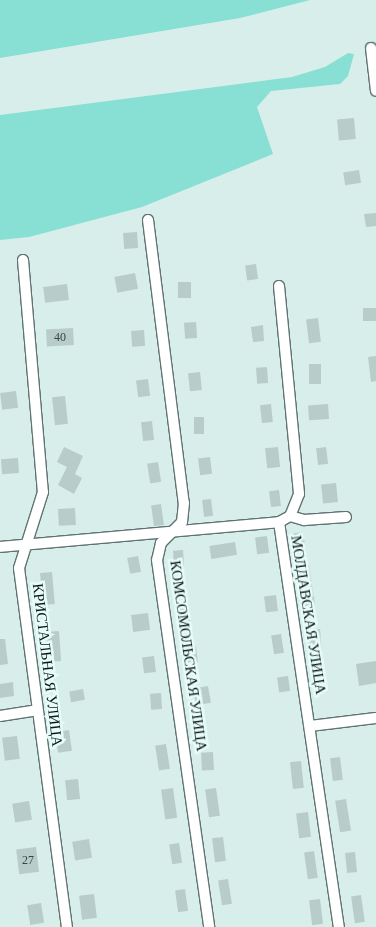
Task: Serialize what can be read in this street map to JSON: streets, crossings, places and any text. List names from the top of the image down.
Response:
{
  "streets": {
    "street": ["МОЛДАВСКАЯ УЛИЦА", "КОМСОМОЛЬСКАЯ УЛИЦА", "КРИСТАЛЬНАЯ УЛИЦА"]
  },
  "house_numbers": ["40", "27"]
}
